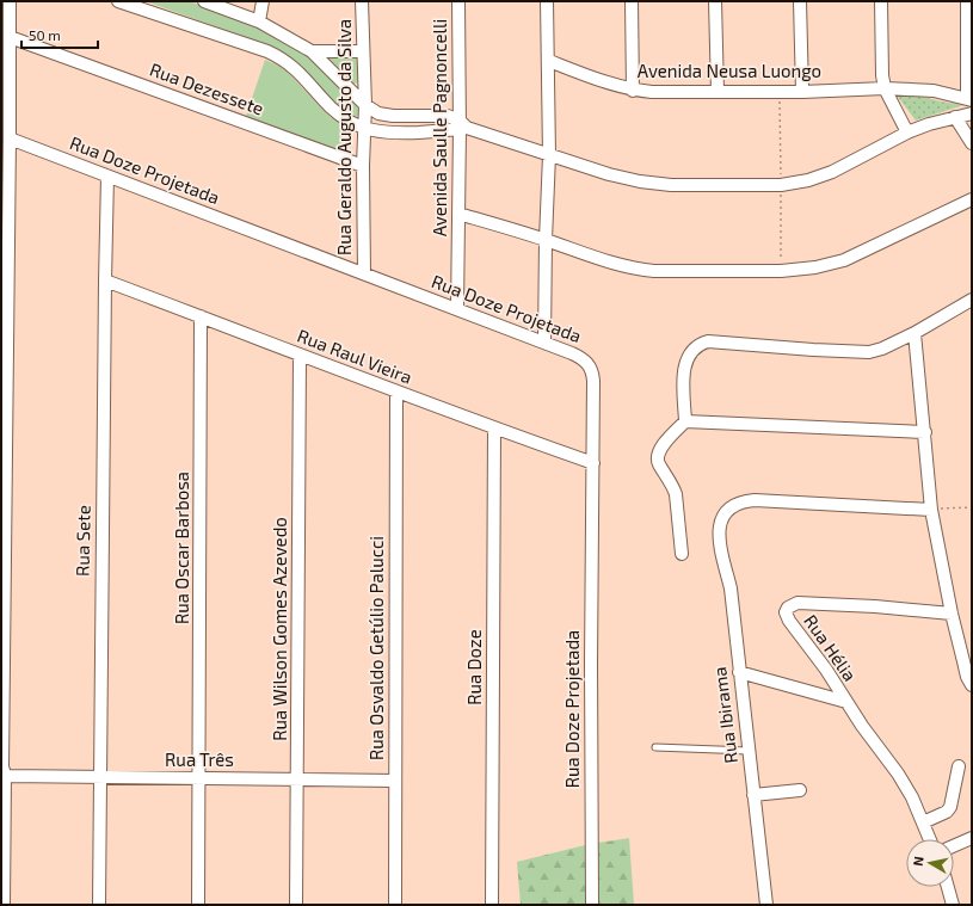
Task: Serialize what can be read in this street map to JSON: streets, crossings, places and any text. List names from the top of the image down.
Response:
{
  "streets": {
    "street": [
      "Avenida Neusa Luongo",
      "Rua Dezessete",
      "Avenida Saulle Pagnoncelli",
      "Rua Geraldo Augusto da Silva",
      "Rua Doze Projetada",
      "Rua Raul Vieira",
      "Rua Sete",
      "Rua Oscar Barbosa",
      "Rua Wilson Gomes Azevedo",
      "Rua Osvaldo Getúlio Palucci",
      "Rua Hélia",
      "Rua Doze",
      "Rua Ibirama",
      "Rua Três"
    ]
  },
  "crossings": [
    ["Rua Dezessete", "Rua Geraldo Augusto da Silva"],
    ["Avenida Saulle Pagnoncelli", "Rua Doze Projetada"],
    ["Rua Geraldo Augusto da Silva", "Rua Doze Projetada"],
    ["Rua Doze Projetada", "Rua Raul Vieira"],
    ["Rua Doze Projetada", "Rua Sete"],
    ["Rua Raul Vieira", "Rua Sete"],
    ["Rua Raul Vieira", "Rua Oscar Barbosa"],
    ["Rua Raul Vieira", "Rua Wilson Gomes Azevedo"],
    ["Rua Raul Vieira", "Rua Osvaldo Getúlio Palucci"],
    ["Rua Raul Vieira", "Rua Doze"],
    ["Rua Sete", "Rua Três"],
    ["Rua Oscar Barbosa", "Rua Três"],
    ["Rua Wilson Gomes Azevedo", "Rua Três"],
    ["Rua Osvaldo Getúlio Palucci", "Rua Três"]
  ],
  "scale_bar": "50 m",
  "north": "left"
}
